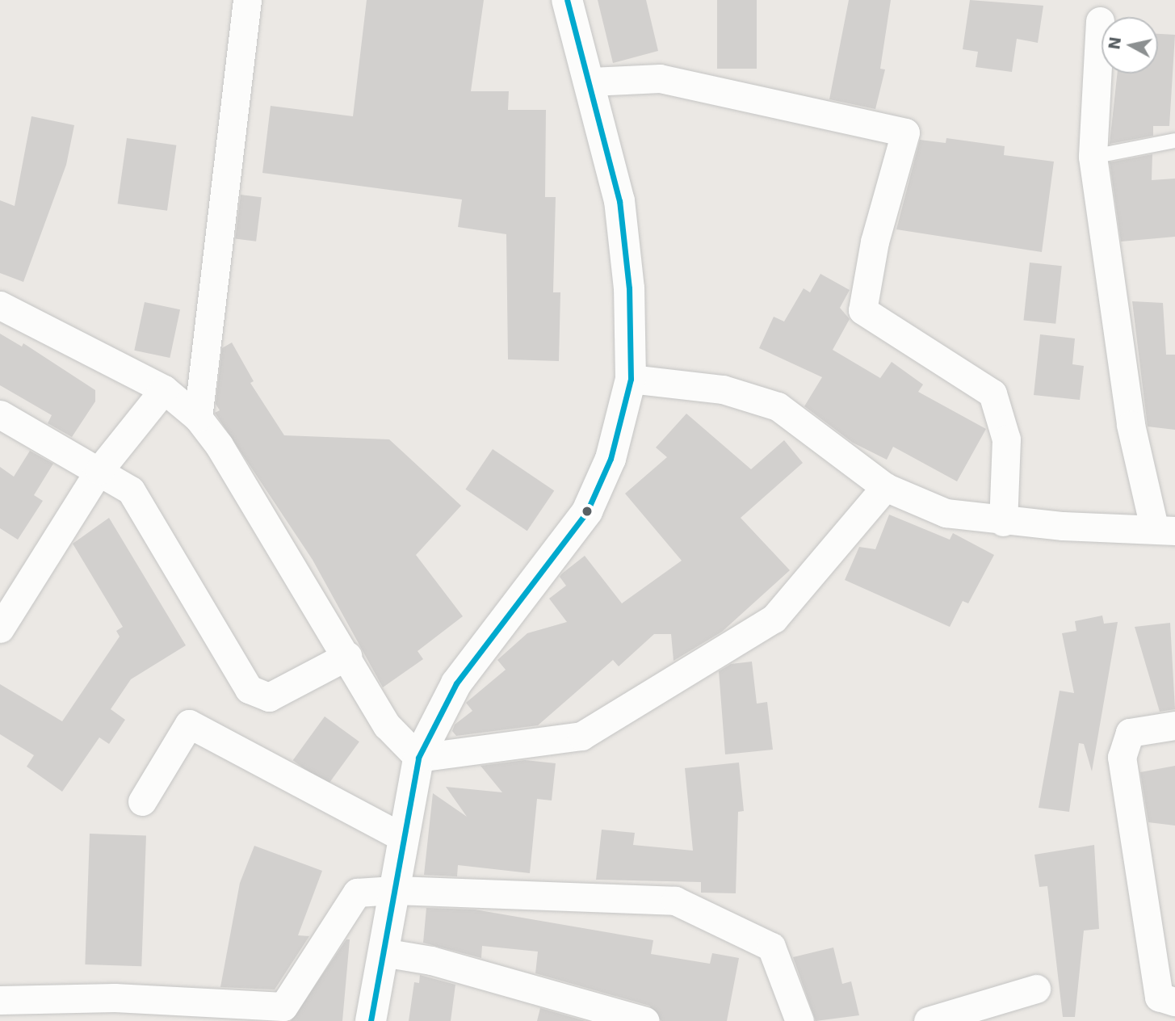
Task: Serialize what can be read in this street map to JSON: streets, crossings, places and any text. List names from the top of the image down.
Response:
{
  "north": "left"
}
